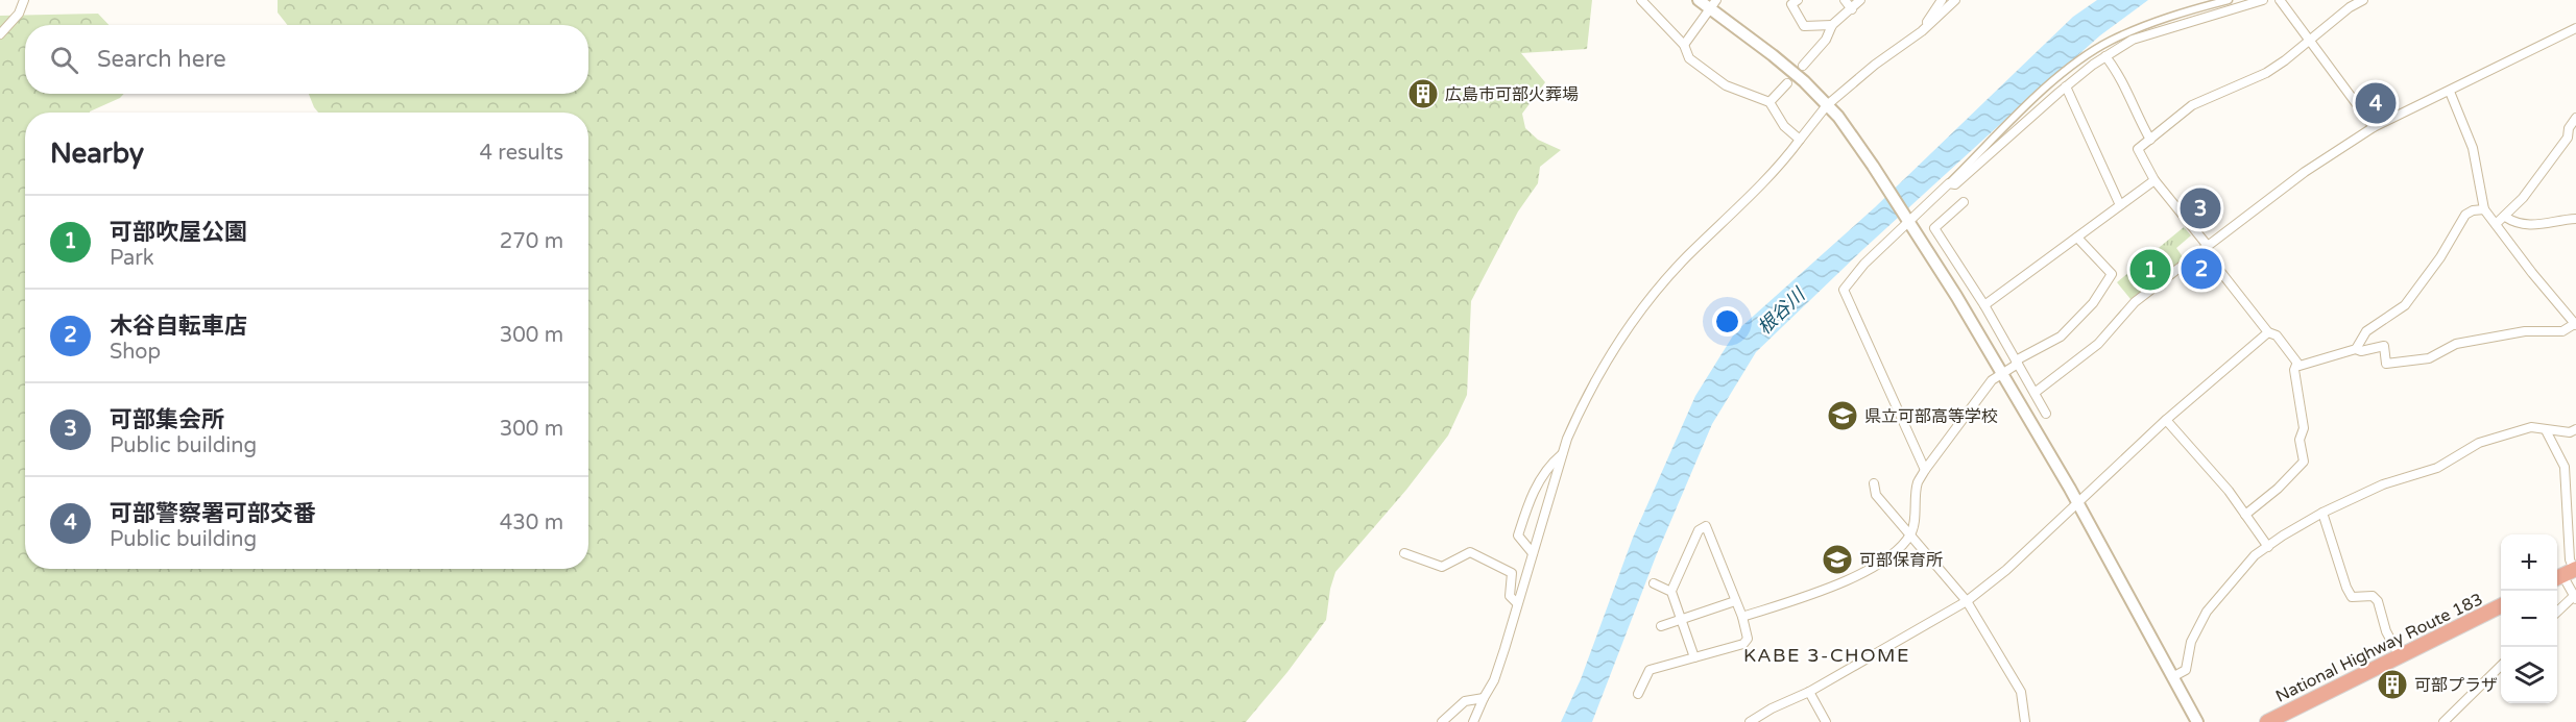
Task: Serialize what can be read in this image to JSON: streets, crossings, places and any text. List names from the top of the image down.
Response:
{
  "streets": {
    "highway": ["National Highway Route 183"]
  },
  "districts": ["KABE 3-CHOME"],
  "water": ["根谷川"],
  "places": {
    "building": ["広島市可部火葬場", "可部プラザ"],
    "school or university": ["県立可部高等学校", "可部保育所"]
  },
  "page": {
    "search": "Search here",
    "pins": [
      "4",
      "3",
      "2",
      "1"
    ],
    "heading": ["Nearby", "4 results"],
    "list": [
      {
        "mark": "1",
        "name": "可部吹屋公園",
        "note": "Park",
        "value": "270 m"
      },
      {
        "mark": "2",
        "name": "木谷自転車店",
        "note": "Shop",
        "value": "300 m"
      },
      {
        "mark": "3",
        "name": "可部集会所",
        "note": "Public building",
        "value": "300 m"
      },
      {
        "mark": "4",
        "name": "可部警察署可部交番",
        "note": "Public building",
        "value": "430 m"
      }
    ],
    "map_buttons": ["+", "−"]
  }
}
